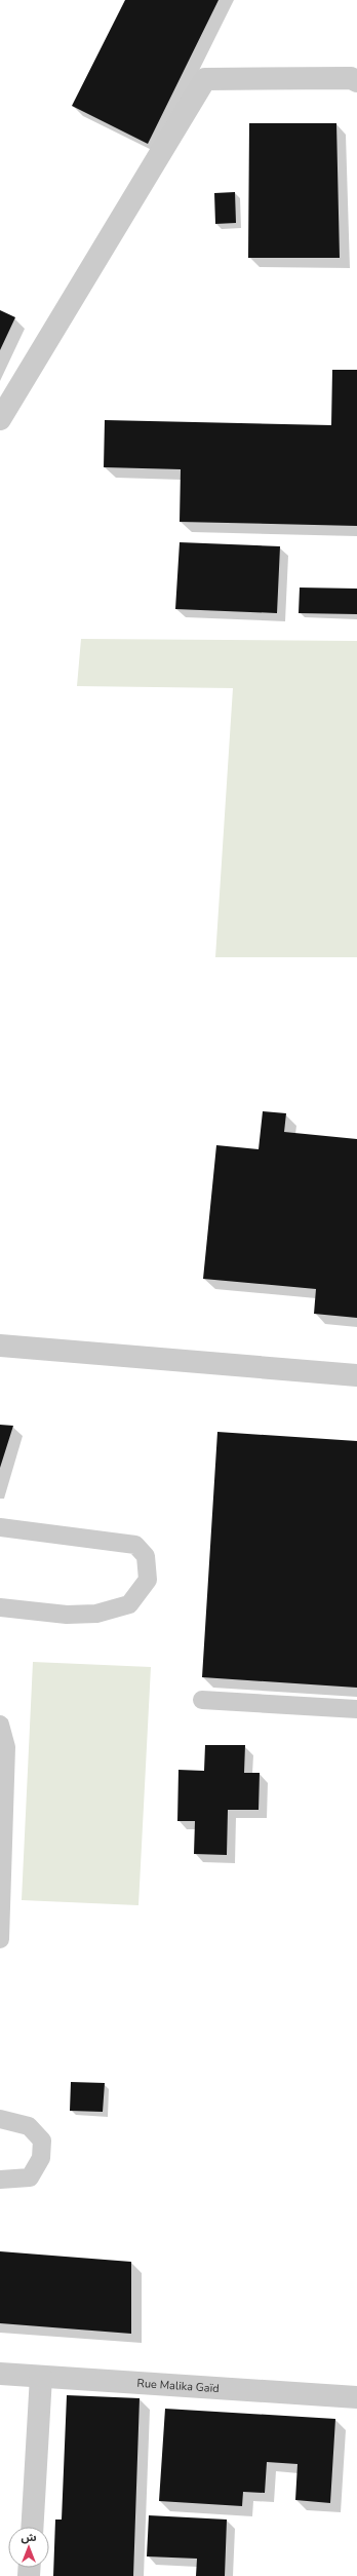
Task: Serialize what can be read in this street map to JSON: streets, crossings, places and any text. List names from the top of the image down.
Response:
{
  "streets": {
    "street": ["Rue Malika Gaïd"]
  },
  "north": "top"
}
